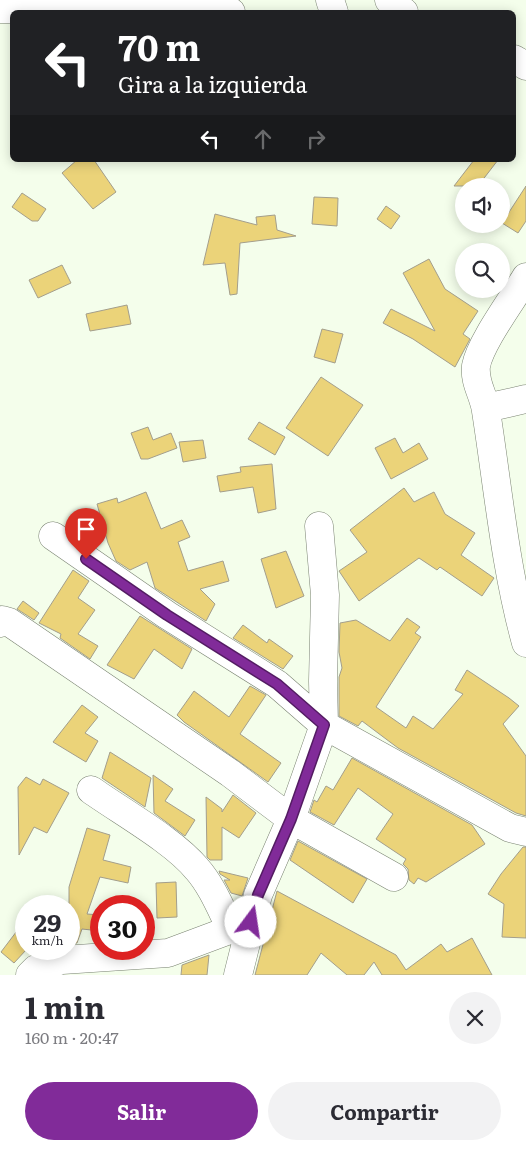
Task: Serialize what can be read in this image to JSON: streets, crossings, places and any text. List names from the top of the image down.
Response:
{
  "page": {
    "turn": ["70 m", "Gira a la izquierda"],
    "speed": "29 km/h",
    "limit": "30",
    "heading": ["1 min", "160 m · 20:47"],
    "buttons": ["Salir", "Compartir"]
  }
}
